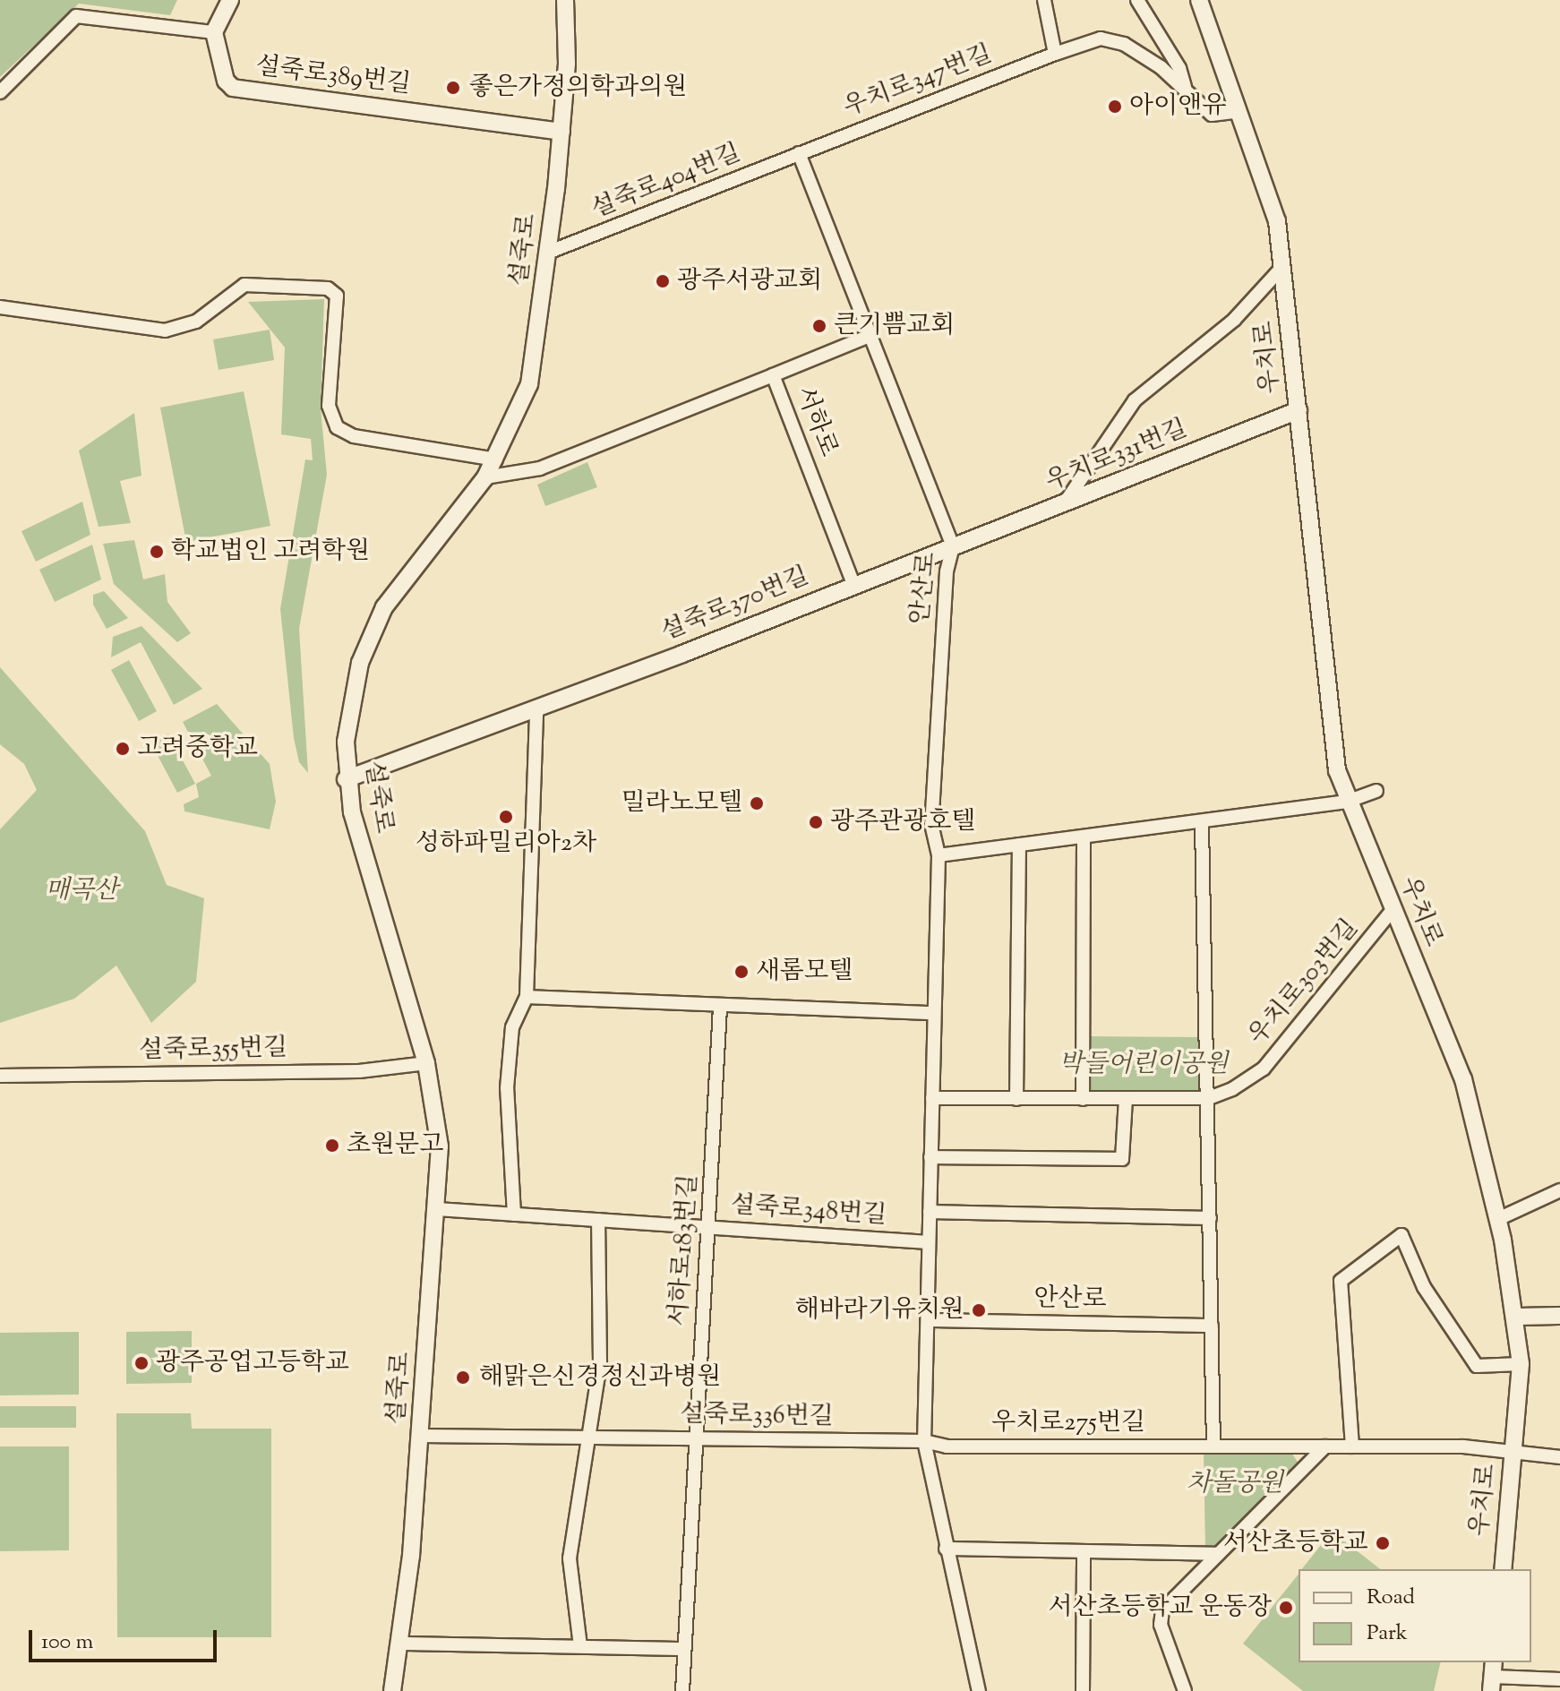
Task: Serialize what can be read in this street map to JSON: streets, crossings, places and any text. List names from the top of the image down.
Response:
{
  "streets": {
    "main road": [
      "설죽로389번길",
      "설죽로",
      "우치로",
      "우치로331번길",
      "설죽로370번길"
    ],
    "street": [
      "우치로347번길",
      "설죽로404번길",
      "서하로",
      "안산로",
      "우치로303번길",
      "설죽로355번길",
      "설죽로348번길",
      "서하로183번길",
      "설죽로336번길",
      "우치로275번길"
    ]
  },
  "crossings": [
    ["설죽로389번길", "설죽로"],
    ["우치로347번길", "설죽로404번길"],
    ["우치로347번길", "우치로"],
    ["우치로347번길", "안산로"],
    ["설죽로404번길", "설죽로"],
    ["설죽로404번길", "안산로"],
    ["설죽로", "설죽로370번길"],
    ["설죽로", "설죽로355번길"],
    ["설죽로", "설죽로348번길"],
    ["설죽로", "설죽로336번길"],
    ["우치로", "우치로331번길"],
    ["우치로", "우치로303번길"],
    ["우치로", "우치로275번길"],
    ["서하로", "안산로"],
    ["서하로", "설죽로370번길"],
    ["우치로331번길", "안산로"],
    ["우치로331번길", "설죽로370번길"],
    ["안산로", "설죽로370번길"],
    ["안산로", "우치로303번길"],
    ["안산로", "설죽로348번길"],
    ["안산로", "설죽로336번길"],
    ["안산로", "우치로275번길"],
    ["설죽로348번길", "서하로183번길"],
    ["서하로183번길", "설죽로336번길"],
    ["설죽로336번길", "우치로275번길"]
  ],
  "parks": ["매곡산", "박들어린이공원", "차돌공원"],
  "places": [
    "좋은가정의학과의원",
    "아이앤유",
    "광주서광교회",
    "큰기쁨교회",
    "학교법인 고려학원",
    "고려중학교",
    "밀라노모텔",
    "성하파밀리아2차",
    "광주관광호텔",
    "새롬모텔",
    "초원문고",
    "해바라기유치원",
    "광주공업고등학교",
    "해맑은신경정신과병원",
    "서산초등학교",
    "서산초등학교 운동장"
  ],
  "legend": ["Road", "Park"],
  "scale_bar": "100 m"
}
